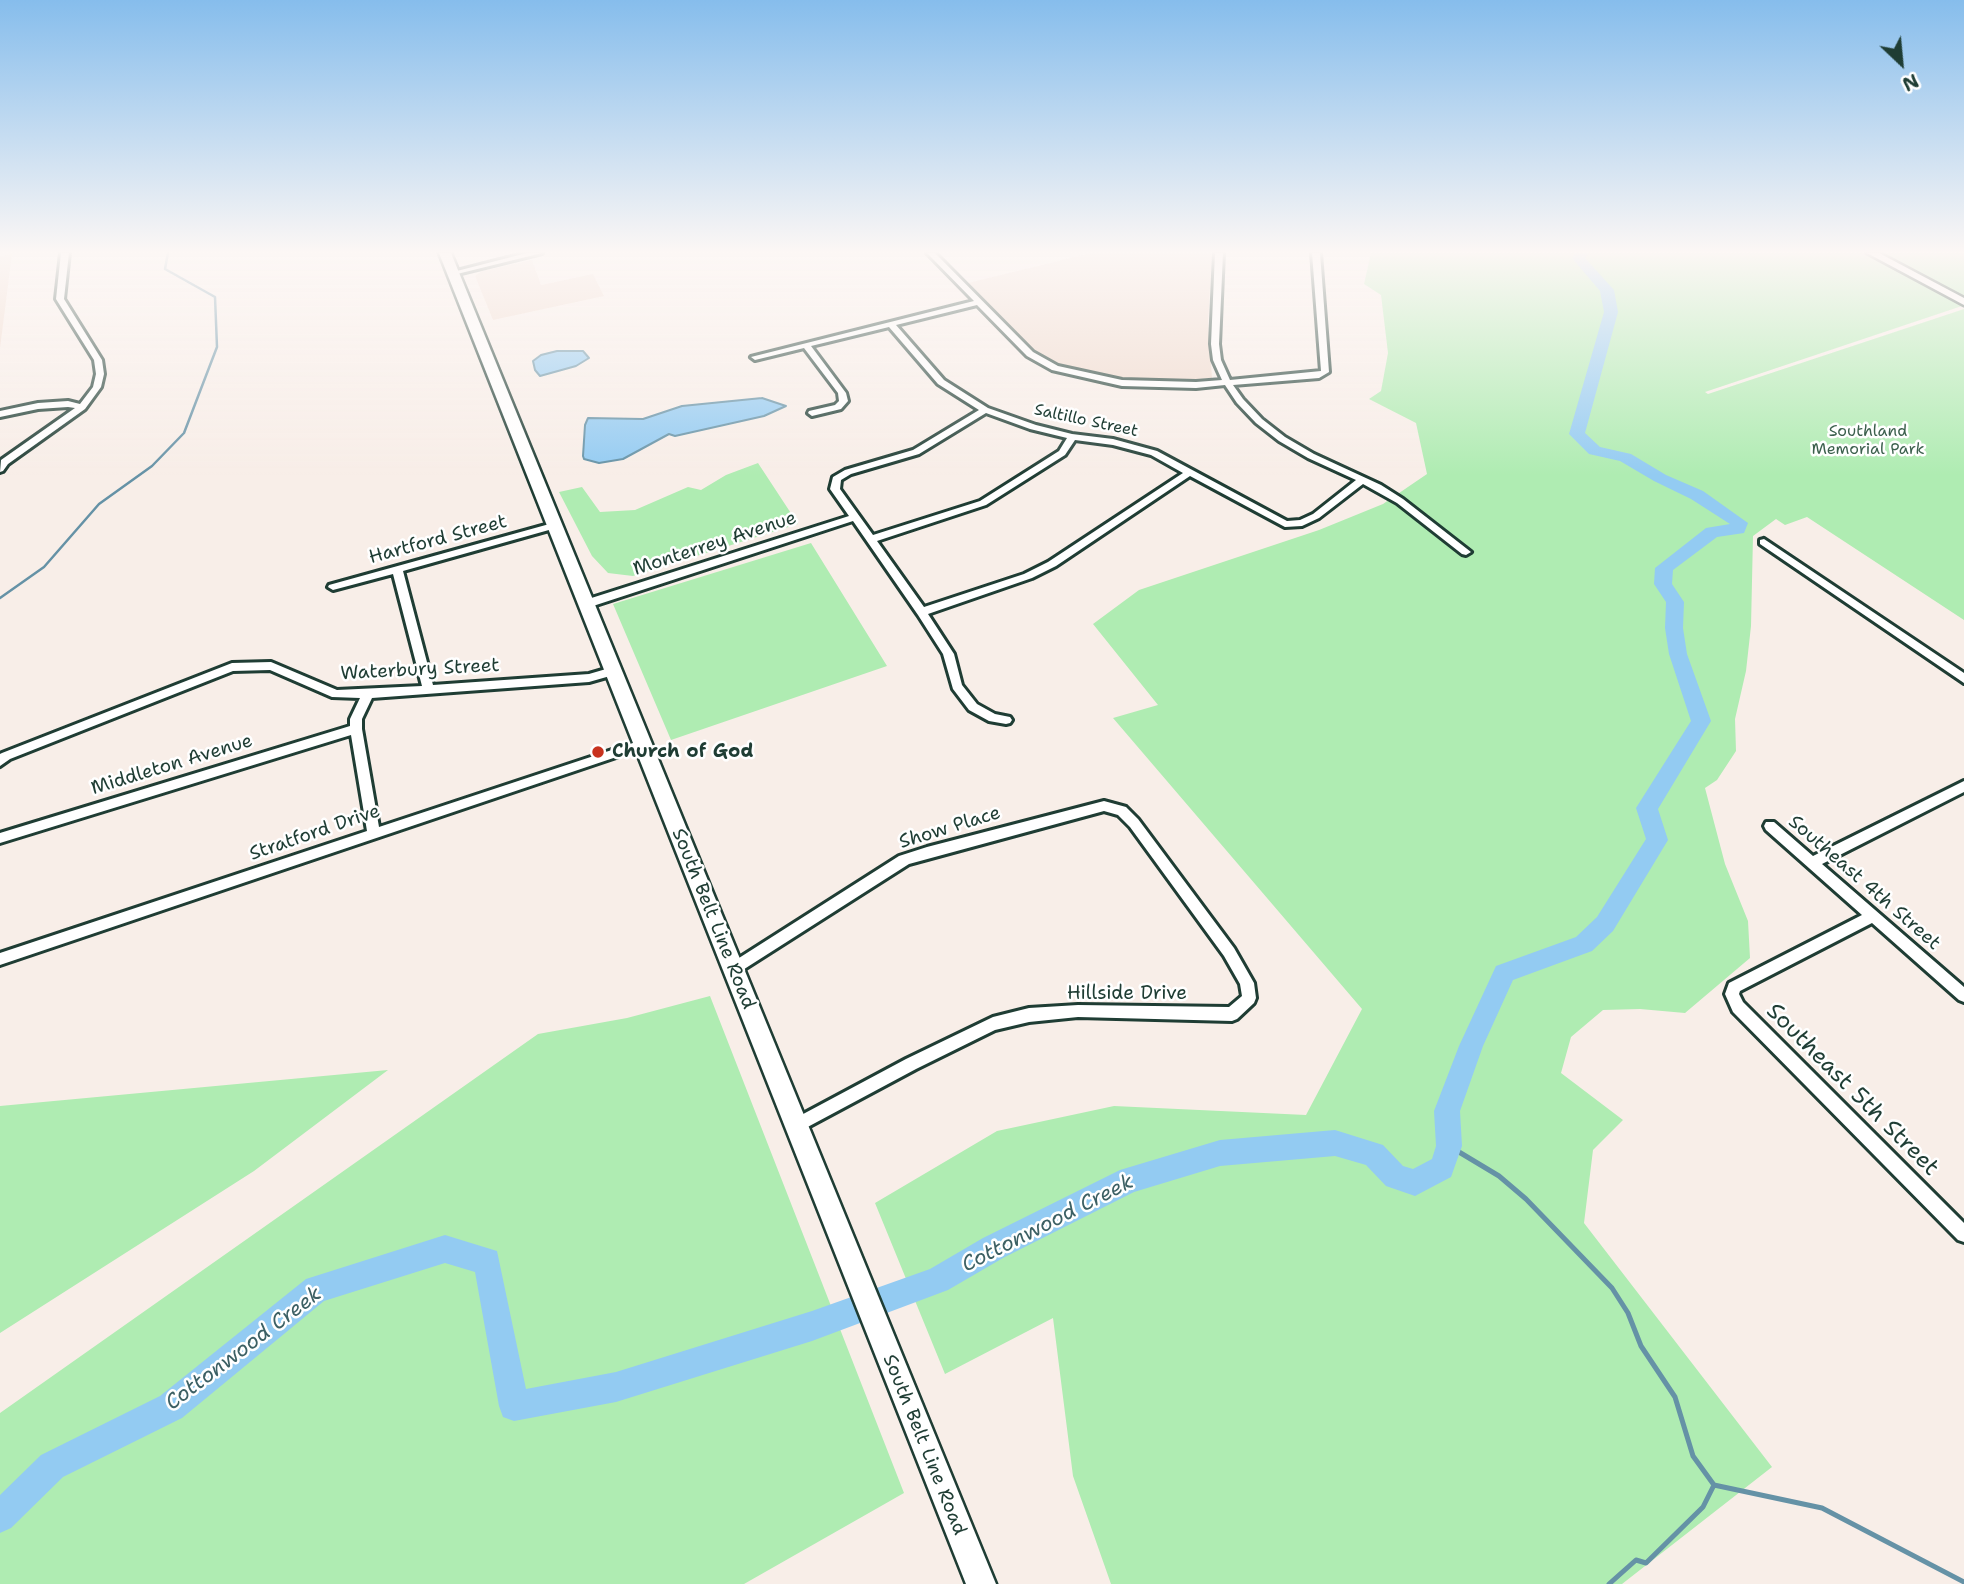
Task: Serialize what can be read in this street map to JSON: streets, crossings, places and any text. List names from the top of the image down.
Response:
{
  "streets": {
    "main road": ["South Belt Line Road"],
    "street": [
      "Saltillo Street",
      "Hartford Street",
      "Monterrey Avenue",
      "Waterbury Street",
      "Middleton Avenue",
      "Show Place",
      "Stratford Drive",
      "Southeast 4th Street",
      "Hillside Drive",
      "Southeast 5th Street"
    ]
  },
  "crossings": [
    ["Hartford Street", "South Belt Line Road"],
    ["Monterrey Avenue", "South Belt Line Road"],
    ["Waterbury Street", "South Belt Line Road"],
    ["Show Place", "South Belt Line Road"],
    ["Show Place", "Hillside Drive"],
    ["Stratford Drive", "South Belt Line Road"],
    ["Southeast 4th Street", "Southeast 5th Street"],
    ["South Belt Line Road", "Hillside Drive"]
  ],
  "water": ["Cottonwood Creek"],
  "parks": ["Southland Memorial Park"],
  "places": ["Church of God"],
  "north": "bottom right"
}
